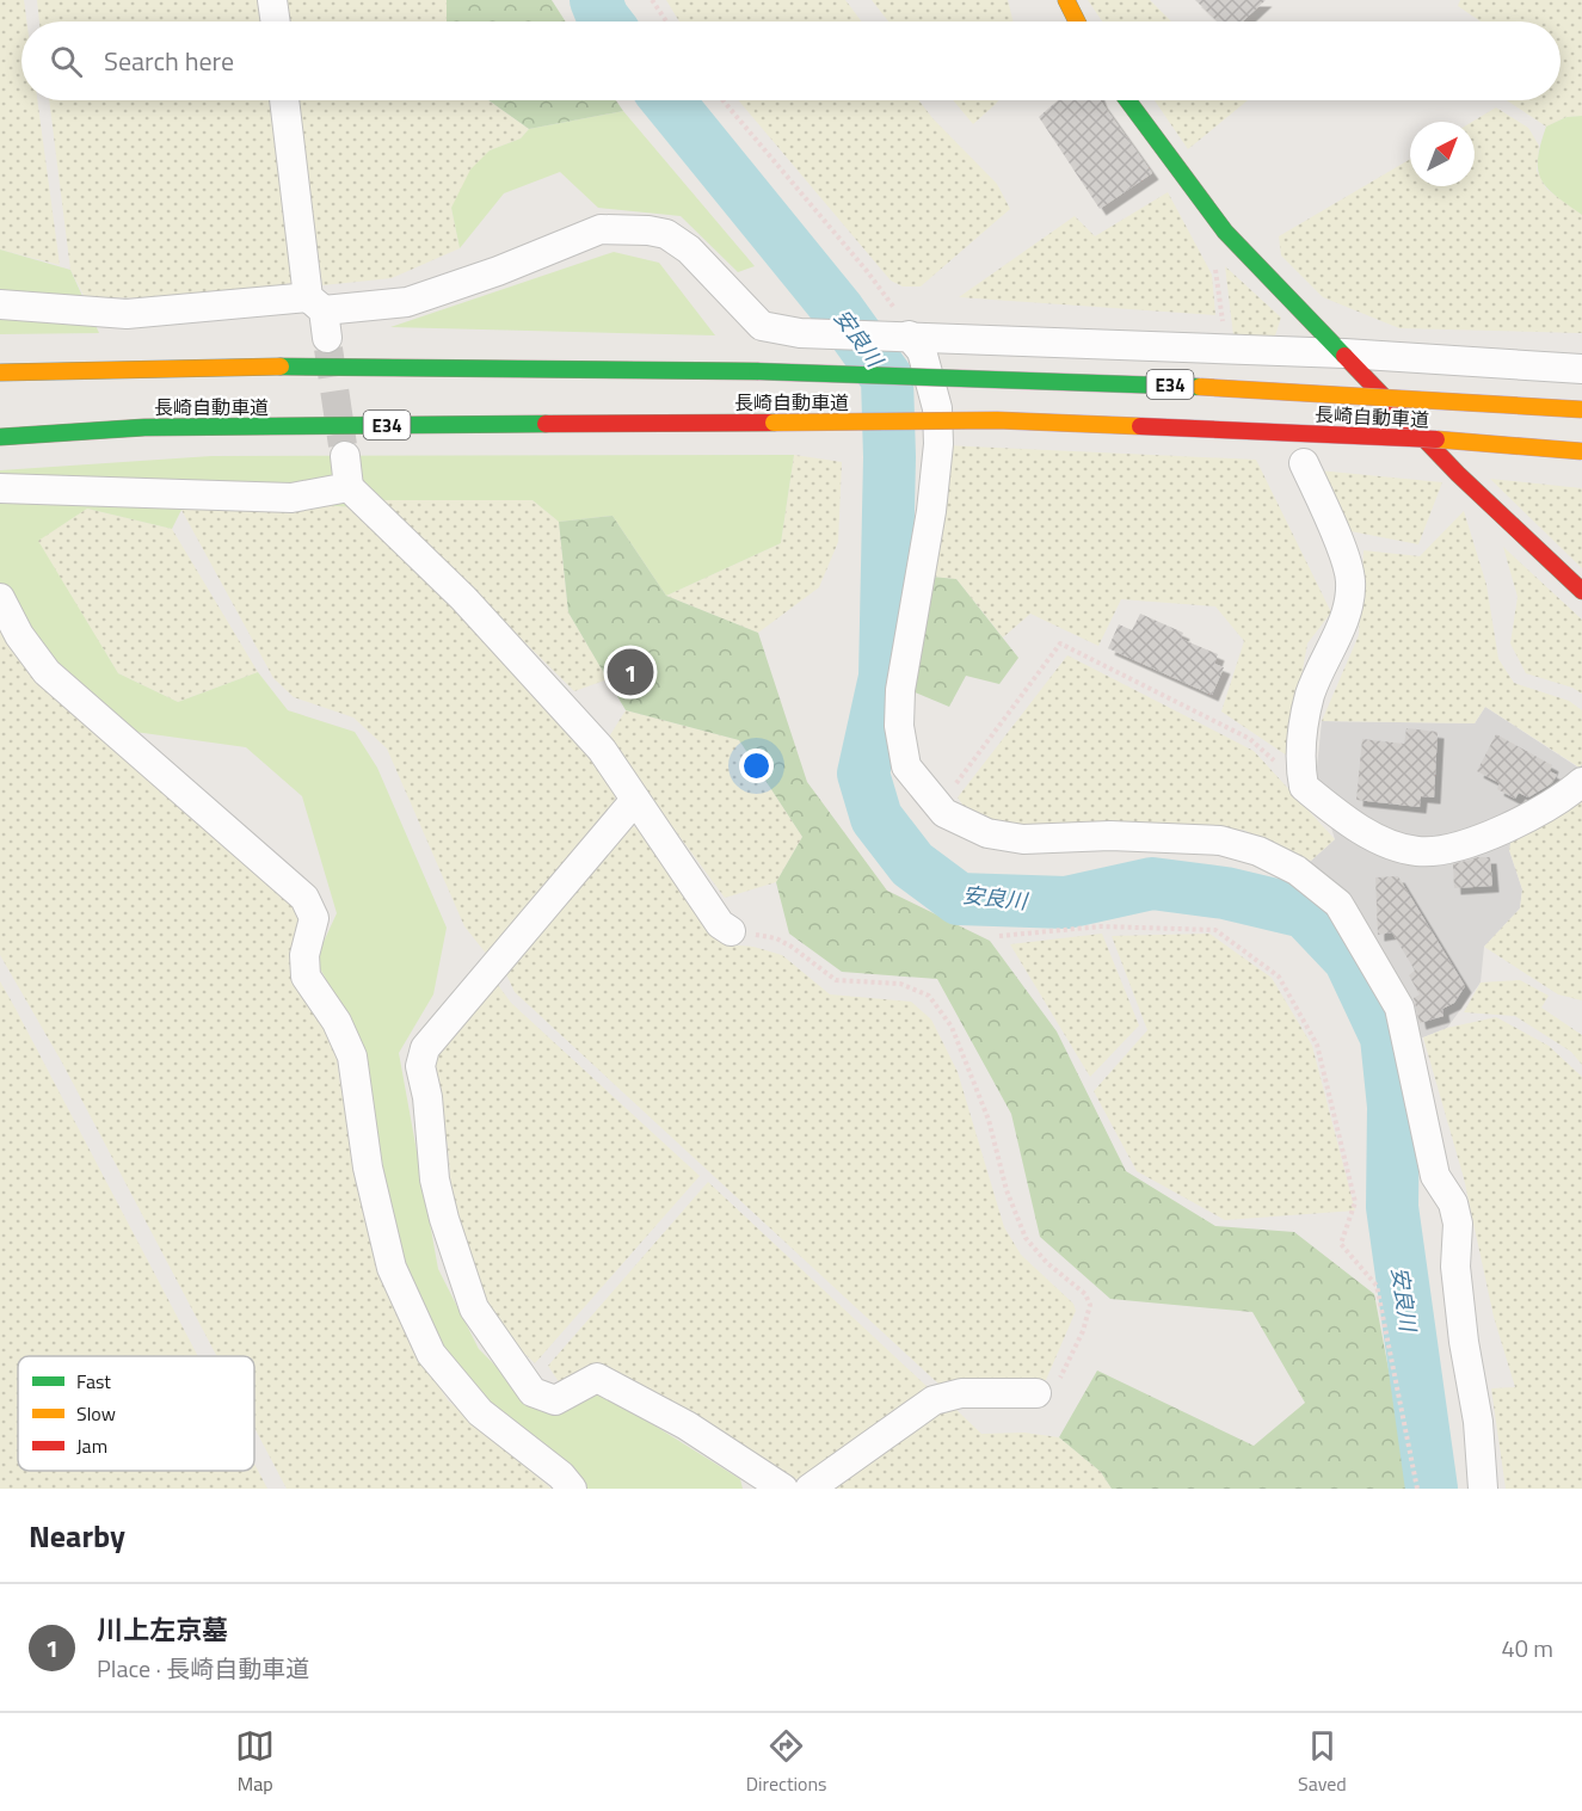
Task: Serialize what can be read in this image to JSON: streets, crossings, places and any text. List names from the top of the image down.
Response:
{
  "streets": {
    "main road": ["E34", "長崎自動車道"]
  },
  "water": ["安良川"],
  "legend": ["Fast", "Slow", "Jam"],
  "north": "top right",
  "page": {
    "search": "Search here",
    "pins": "1",
    "heading": "Nearby",
    "list": [
      {
        "mark": "1",
        "name": "川上左京墓",
        "note": "Place · 長崎自動車道",
        "value": "40 m"
      }
    ],
    "nav": ["Map", "Directions", "Saved"]
  }
}
